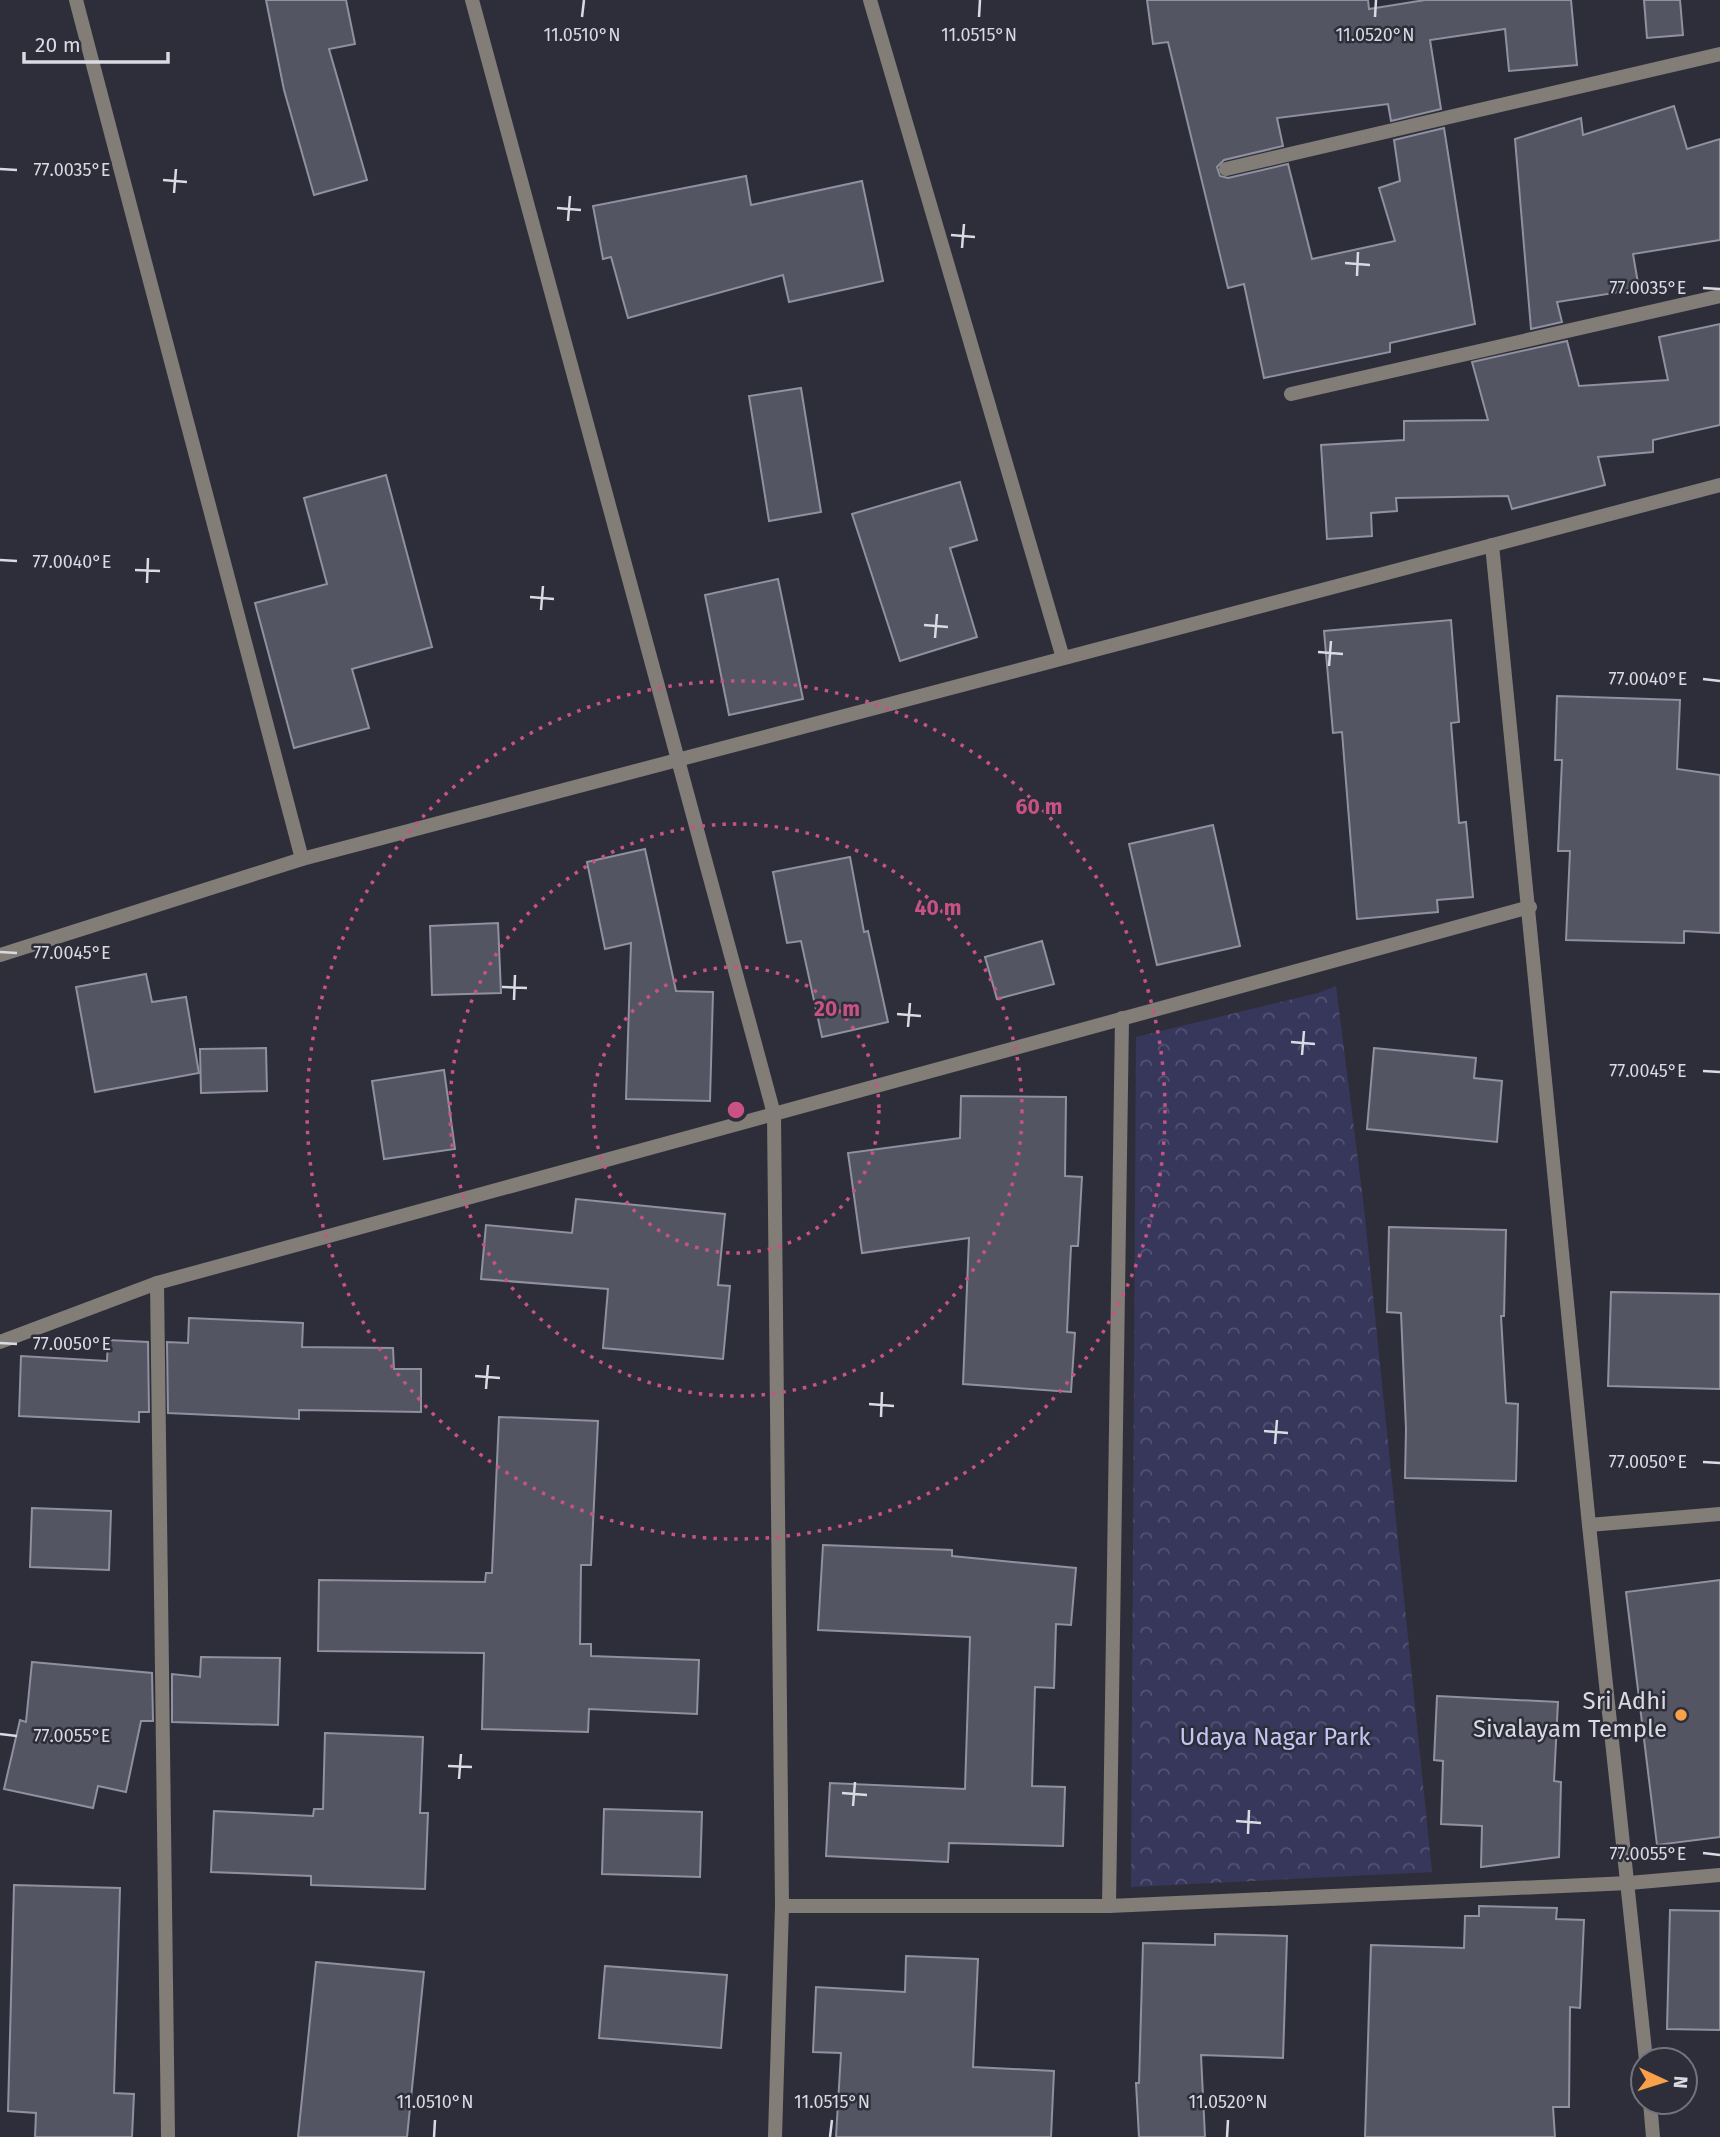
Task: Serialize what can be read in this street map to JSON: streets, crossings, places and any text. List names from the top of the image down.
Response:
{
  "parks": ["Udaya Nagar Park"],
  "places": ["Sri Adhi Sivalayam Temple"],
  "scale_bar": "20 m",
  "north": "right",
  "coordinates": [
    "11.0510°N",
    "11.0515°N",
    "11.0520°N",
    "77.0035°E",
    "77.0040°E",
    "77.0045°E",
    "77.0050°E",
    "77.0055°E"
  ],
  "rings": ["60 m", "40 m", "20 m"]
}
